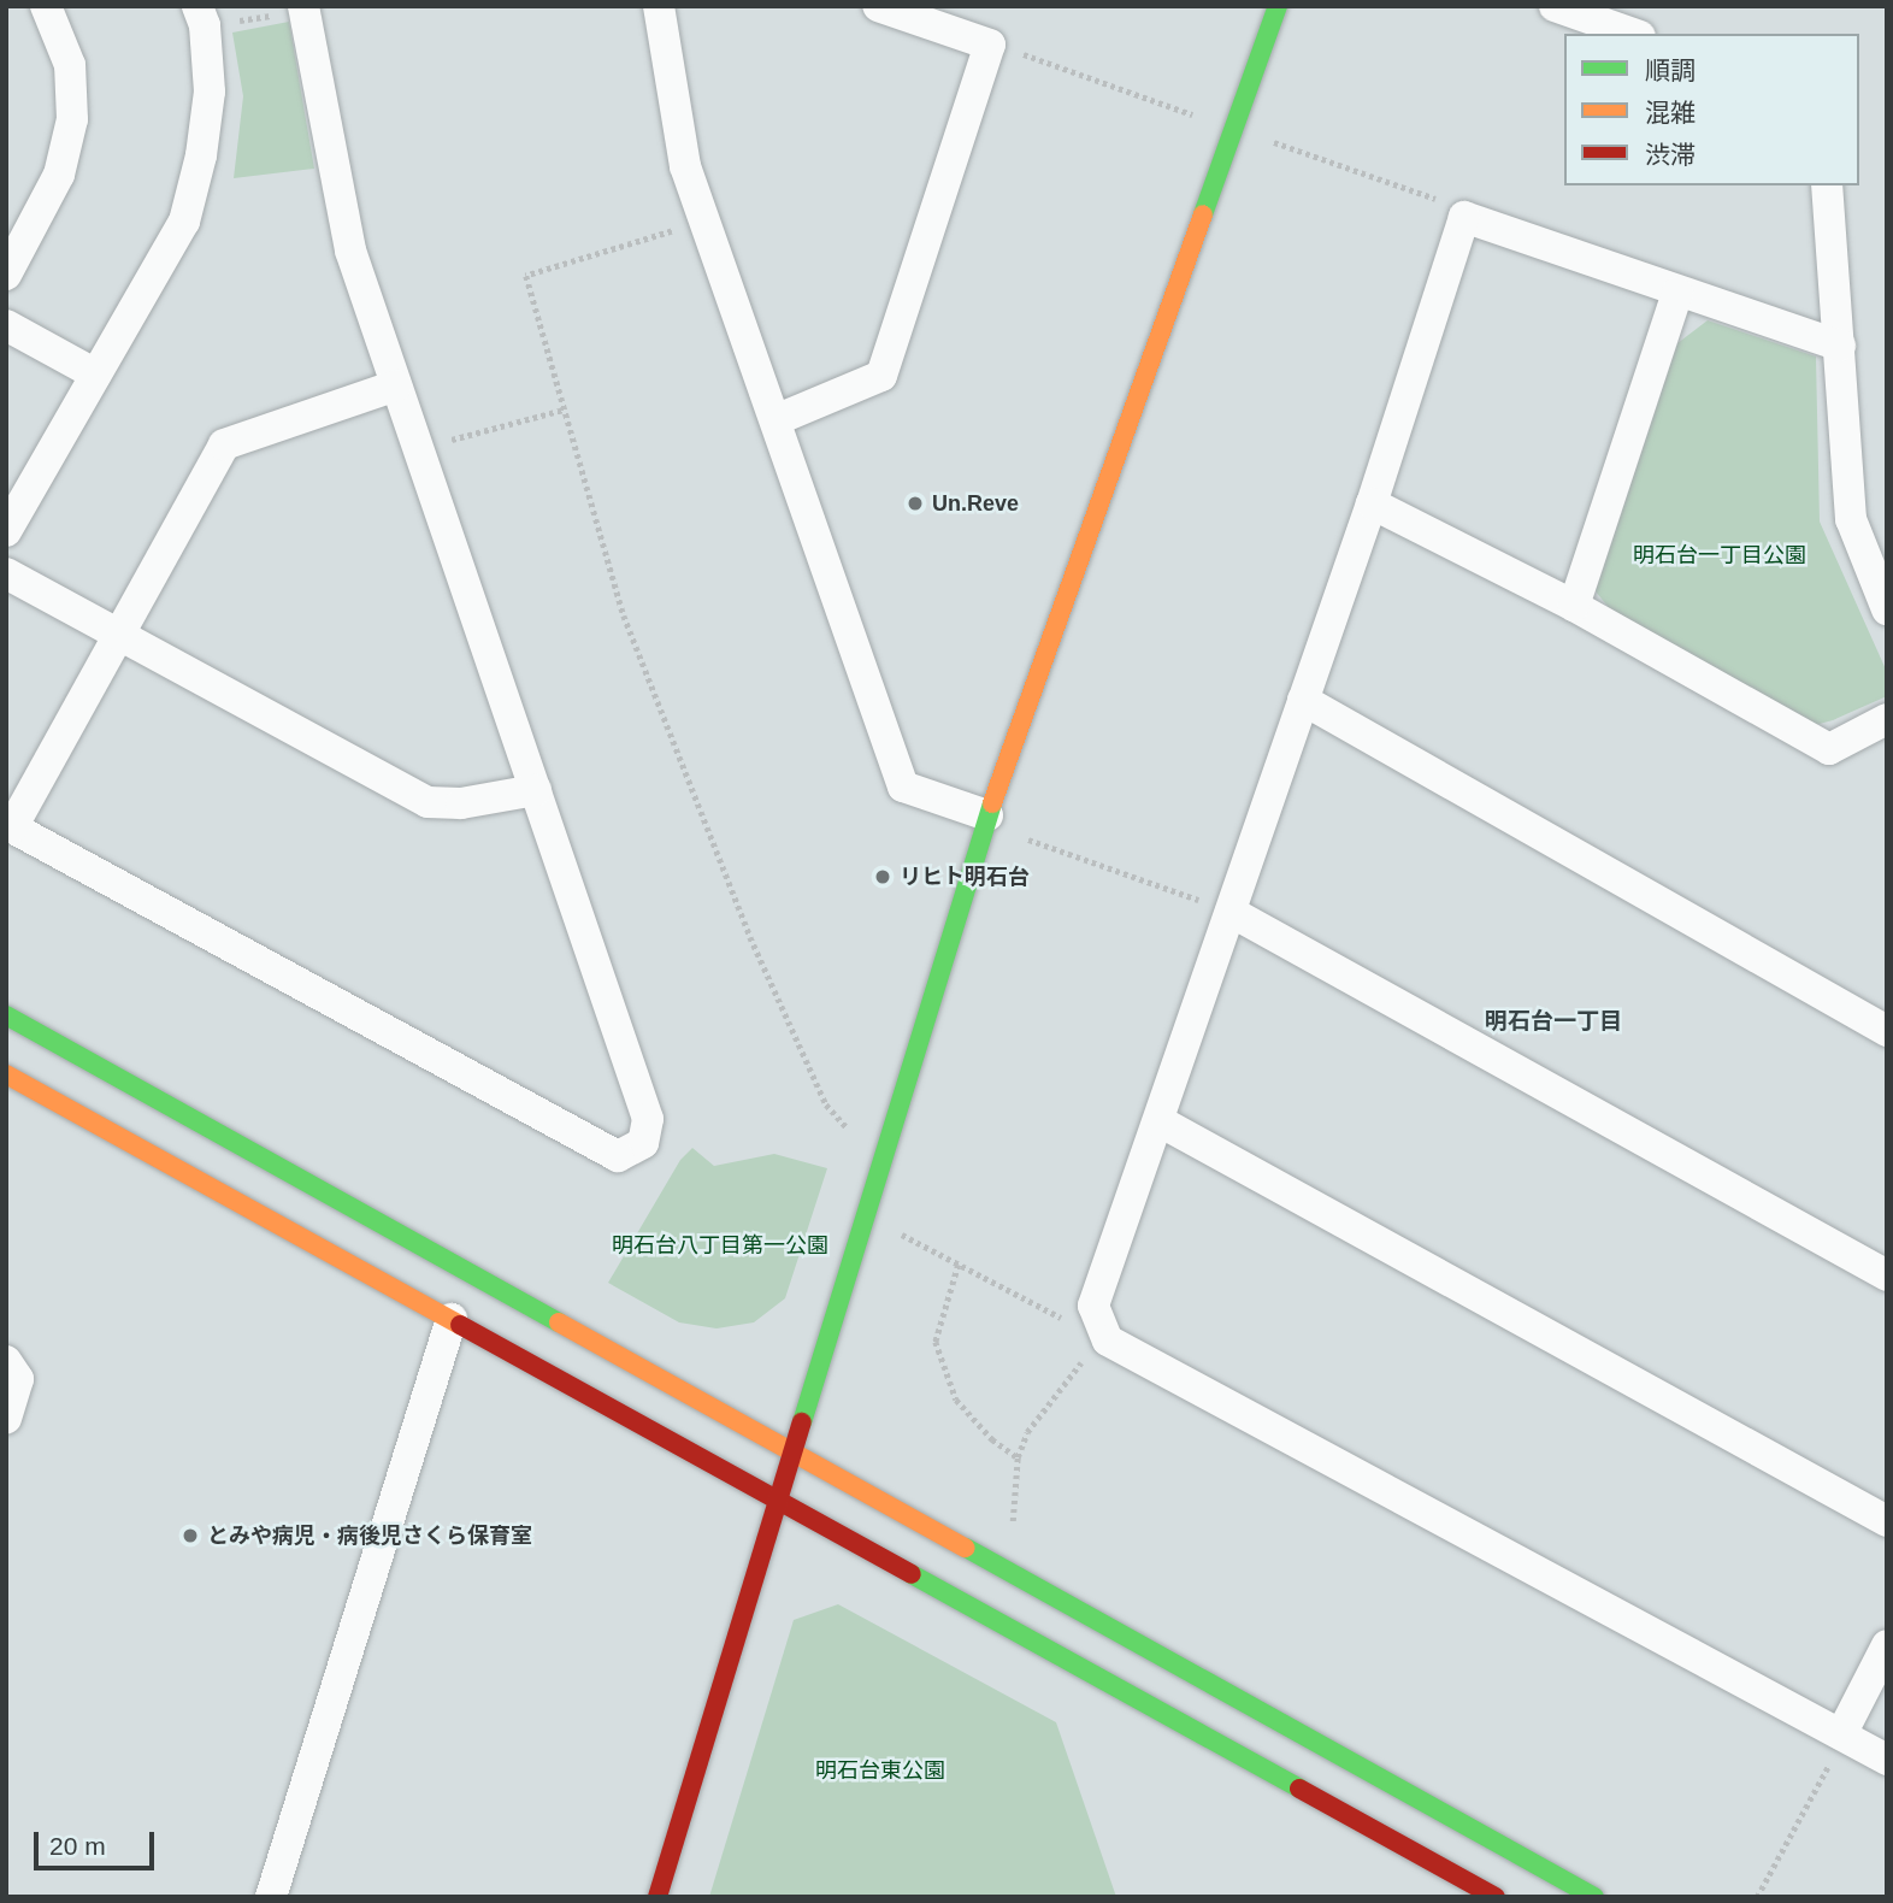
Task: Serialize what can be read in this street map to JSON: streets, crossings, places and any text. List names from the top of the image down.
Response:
{
  "districts": ["明石台一丁目"],
  "parks": ["明石台一丁目公園", "明石台八丁目第一公園", "明石台東公園"],
  "places": ["Un.Reve", "リヒト明石台", "とみや病児・病後児さくら保育室"],
  "legend": ["順調", "混雑", "渋滞"],
  "scale_bar": "20 m"
}
